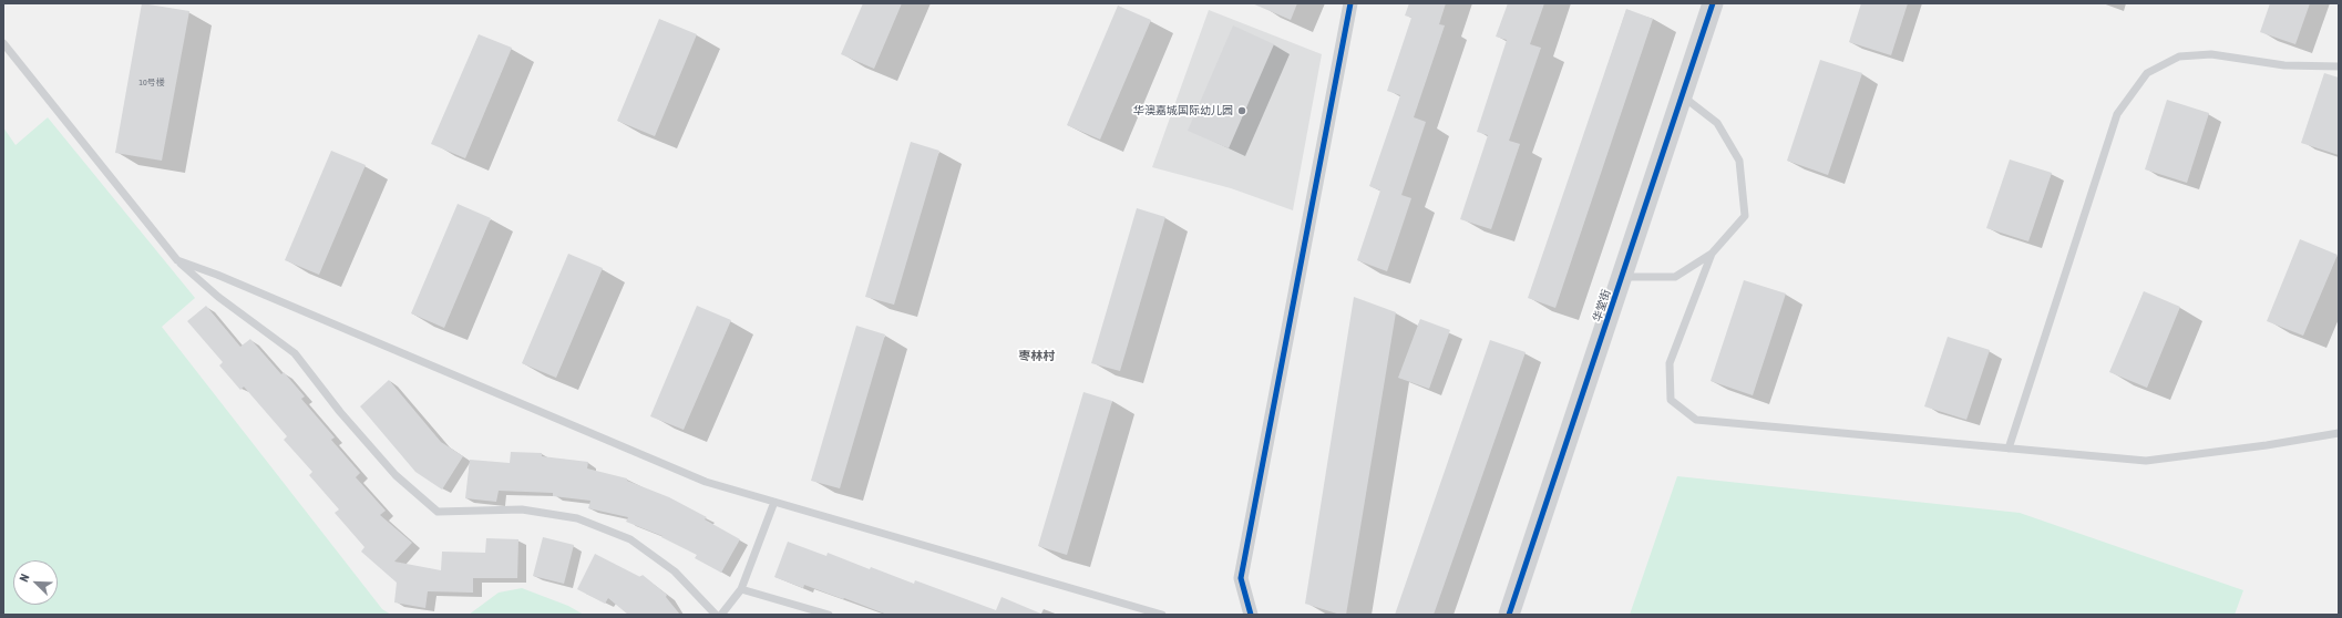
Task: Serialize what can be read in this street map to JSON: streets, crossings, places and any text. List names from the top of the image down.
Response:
{
  "streets": {
    "street": ["华堂街"]
  },
  "districts": ["枣林村"],
  "places": ["华澳嘉城国际幼儿园"],
  "house_numbers": ["10号楼"],
  "north": "top left"
}
